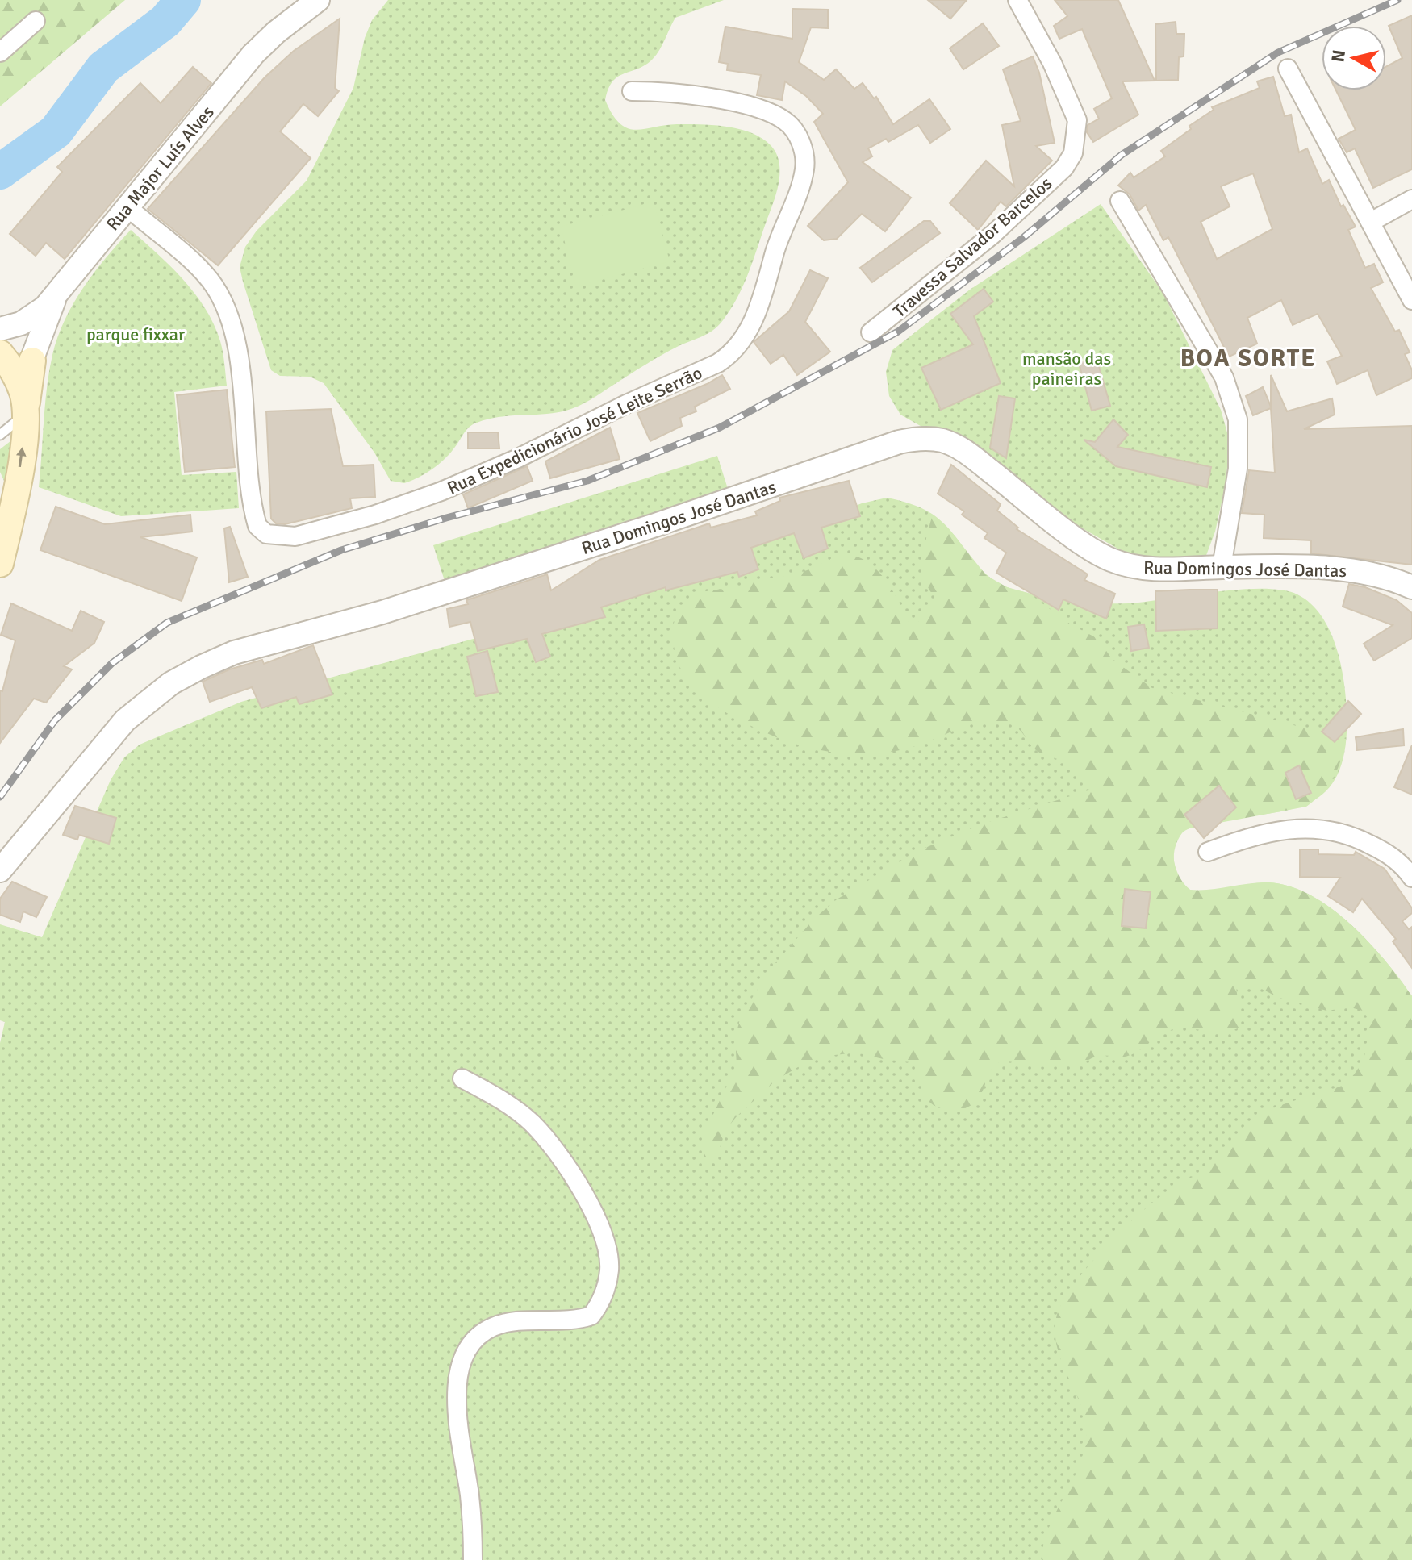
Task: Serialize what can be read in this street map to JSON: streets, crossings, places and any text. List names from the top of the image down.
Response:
{
  "streets": {
    "street": [
      "Rua Major Luís Alves",
      "Travessa Salvador Barcelos",
      "Rua Expedicionário José Leite Serrão",
      "Rua Domingos José Dantas"
    ]
  },
  "crossings": [
    ["Rua Major Luís Alves", "Rua Expedicionário José Leite Serrão"]
  ],
  "districts": ["BOA SORTE"],
  "parks": ["parque fixxar", "mansão das paineiras"],
  "north": "left"
}
